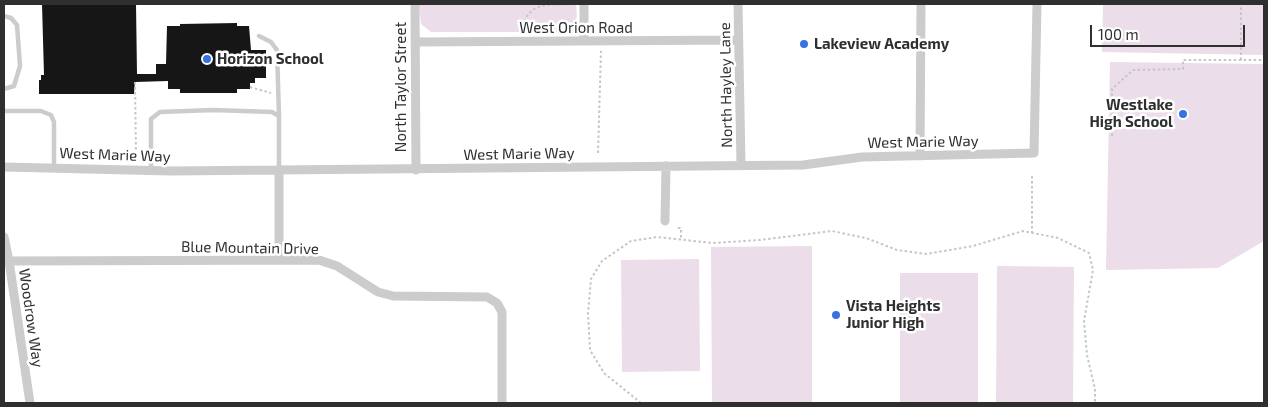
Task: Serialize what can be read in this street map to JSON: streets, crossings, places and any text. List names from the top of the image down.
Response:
{
  "streets": {
    "street": [
      "West Orion Road",
      "North Hayley Lane",
      "North Taylor Street",
      "West Marie Way",
      "Blue Mountain Drive",
      "Woodrow Way"
    ]
  },
  "crossings": [
    ["West Orion Road", "North Hayley Lane"],
    ["West Orion Road", "North Taylor Street"],
    ["North Hayley Lane", "West Marie Way"],
    ["North Taylor Street", "West Marie Way"],
    ["Blue Mountain Drive", "Woodrow Way"]
  ],
  "places": [
    "Lakeview Academy",
    "Horizon School",
    "Westlake High School",
    "Vista Heights Junior High"
  ],
  "scale_bar": "100 m"
}
